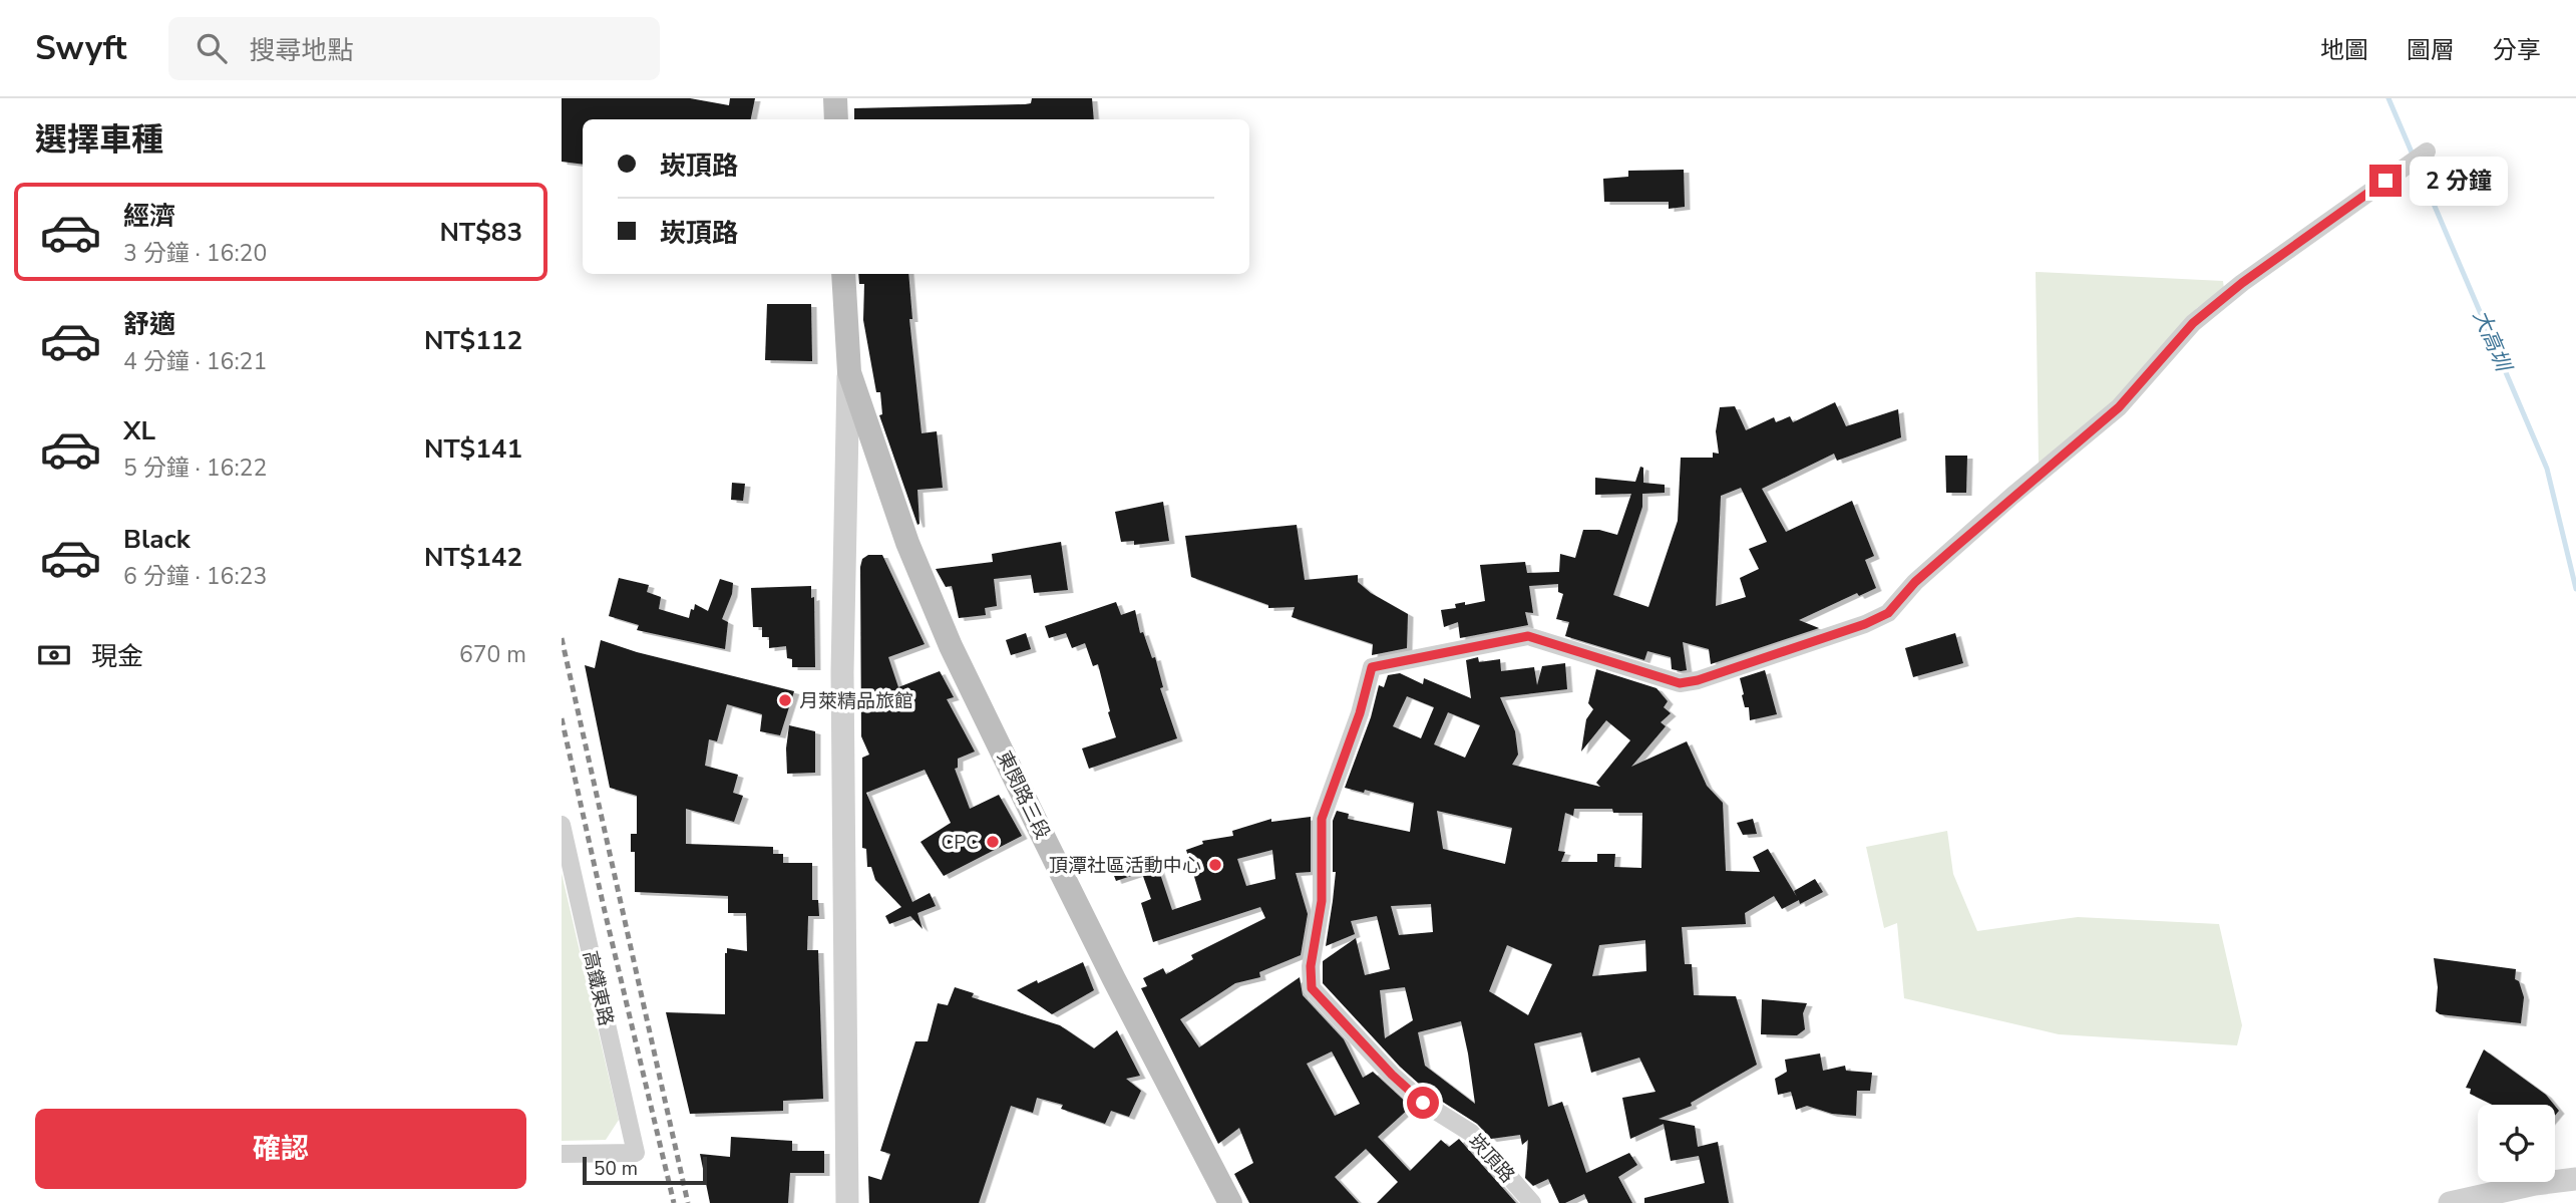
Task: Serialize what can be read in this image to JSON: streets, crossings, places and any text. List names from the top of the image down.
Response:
{
  "streets": {
    "main road": ["東閔路三段"],
    "street": ["高鐵東路", "崁頂路"]
  },
  "water": ["大高圳"],
  "places": ["月萊精品旅館", "CPC", "頂潭社區活動中心"],
  "scale_bar": "50 m",
  "page": {
    "header": "Swyft",
    "search": "搜尋地點",
    "nav": ["地圖", "圖層", "分享"],
    "heading": "選擇車種",
    "banner": ["崁頂路", "崁頂路"],
    "bubble": "2 分鐘",
    "list": [
      {
        "name": "經濟",
        "note": "3 分鐘 · 16:20",
        "value": "NT$83"
      },
      {
        "name": "舒適",
        "note": "4 分鐘 · 16:21",
        "value": "NT$112"
      },
      {
        "name": "XL",
        "note": "5 分鐘 · 16:22",
        "value": "NT$141"
      },
      {
        "name": "Black",
        "note": "6 分鐘 · 16:23",
        "value": "NT$142"
      }
    ],
    "pay": ["現金", "670 m"],
    "buttons": "確認",
    "scale": "50 m"
  }
}
